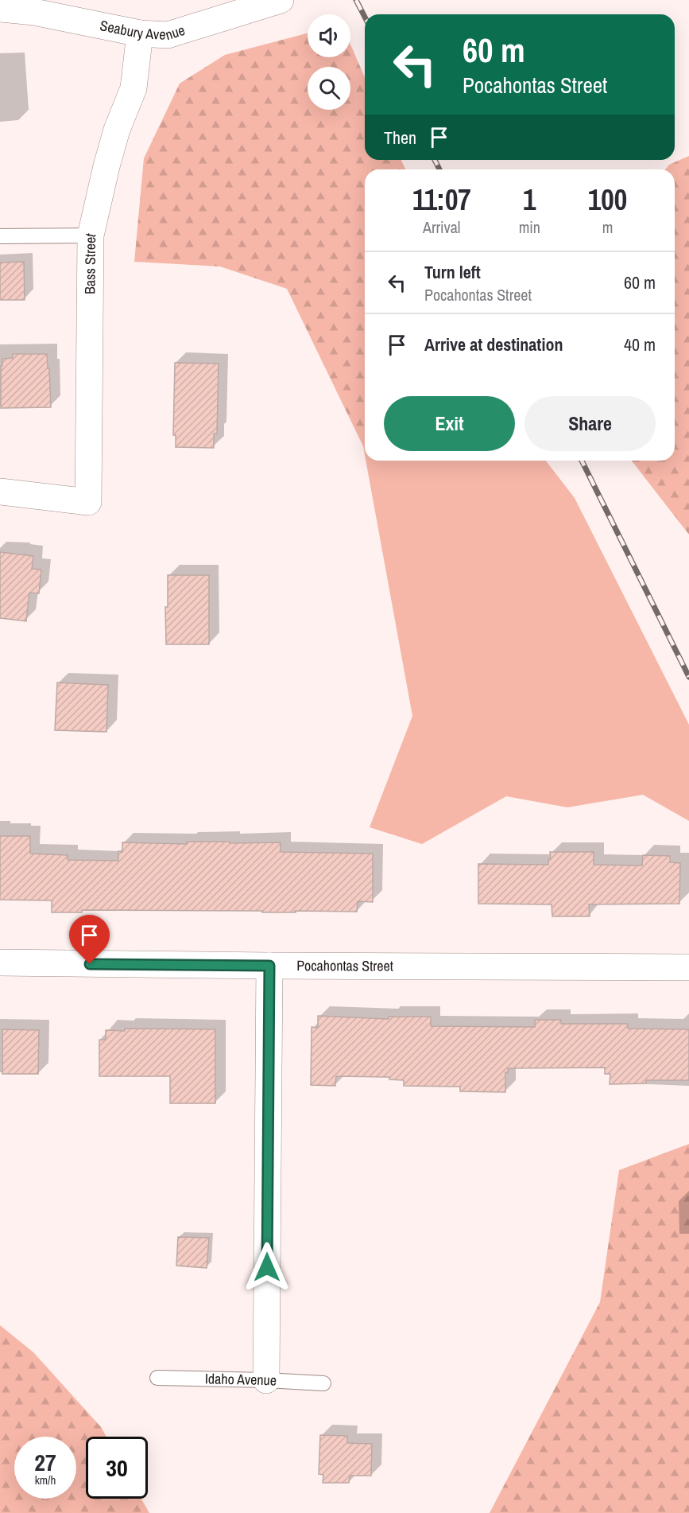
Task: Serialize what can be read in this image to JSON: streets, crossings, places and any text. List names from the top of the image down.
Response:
{
  "streets": {
    "street": ["Seabury Avenue", "Bass Street", "Pocahontas Street"],
    "lane": ["Idaho Avenue"]
  },
  "crossings": [
    ["Seabury Avenue", "Bass Street"]
  ],
  "page": {
    "turn": ["60 m", "Pocahontas Street"],
    "then": "Then",
    "eta": [
      "11:07",
      "Arrival",
      "1",
      "min",
      "100",
      "m"
    ],
    "list": [
      {
        "name": "Turn left",
        "note": "Pocahontas Street",
        "value": "60 m"
      },
      {
        "name": "Arrive at destination",
        "value": "40 m"
      }
    ],
    "buttons": ["Exit", "Share"],
    "speed": "27 km/h",
    "limit": "30"
  }
}
